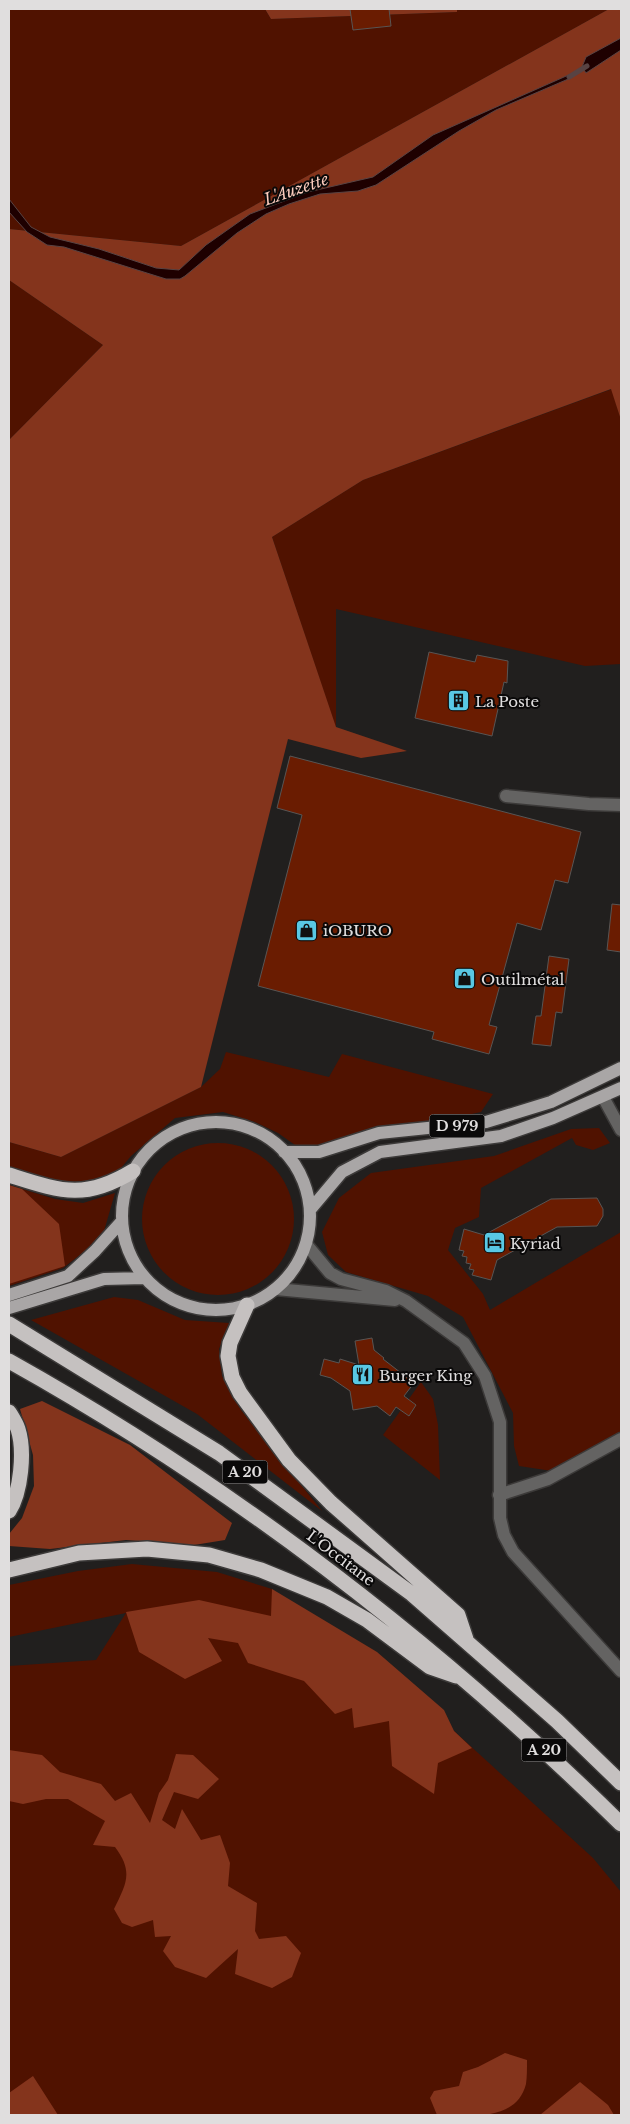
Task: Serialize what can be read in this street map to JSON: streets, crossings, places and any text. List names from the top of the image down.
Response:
{
  "streets": {
    "highway": ["A 20", "L'Occitane"],
    "main road": ["D 979"]
  },
  "water": ["L'Auzette"],
  "places": {
    "building": ["La Poste"],
    "shop": ["iOBURO", "Outilmétal"],
    "hotel": ["Kyriad"],
    "restaurant": ["Burger King"]
  }
}
